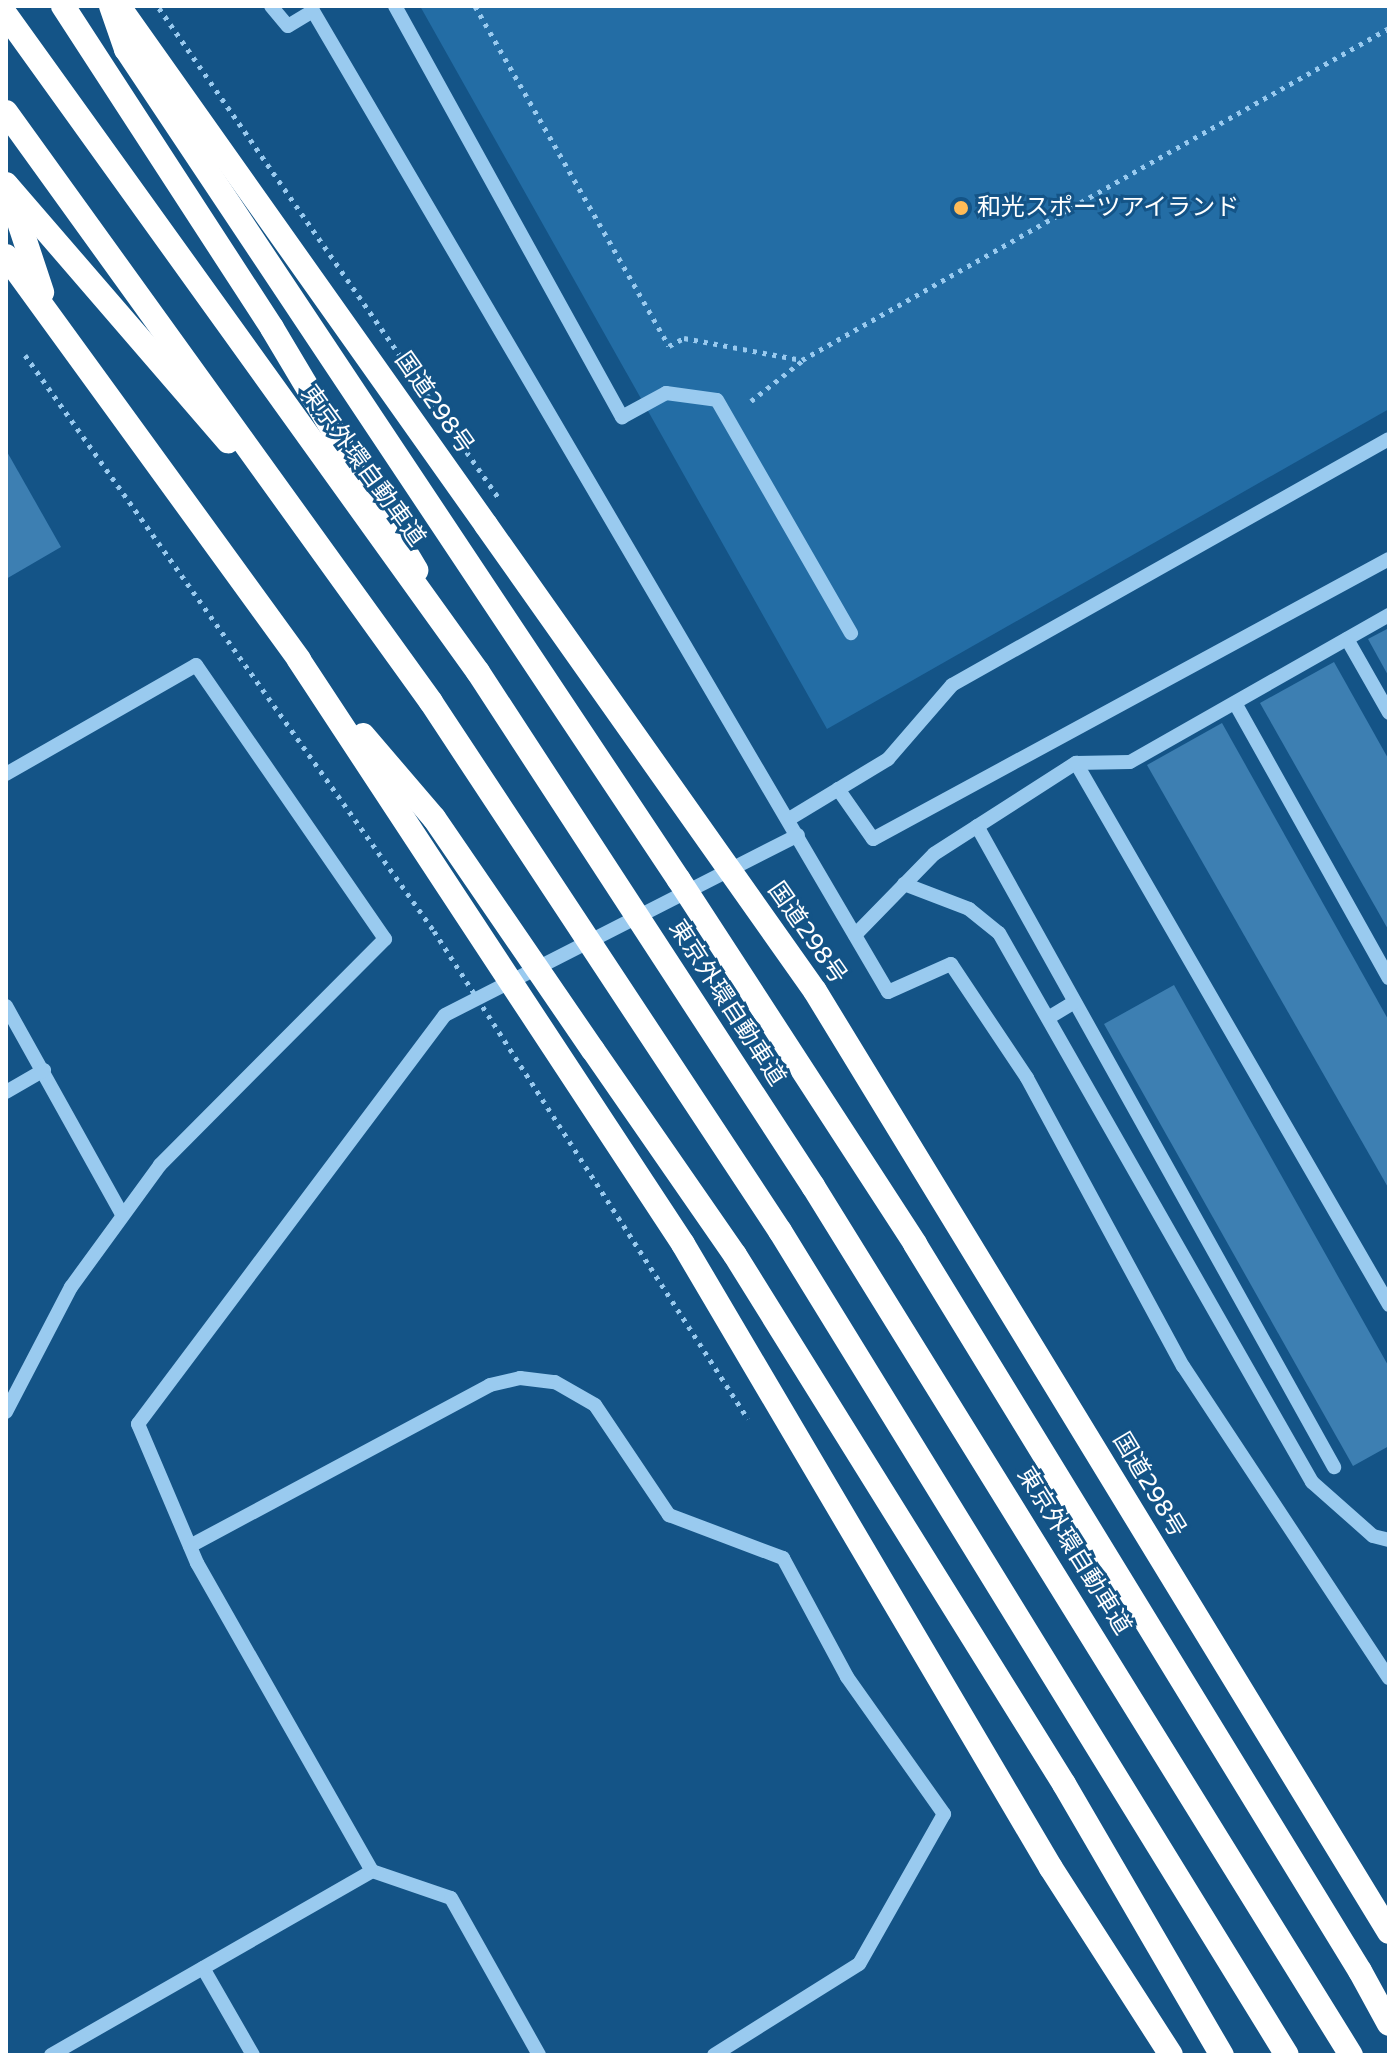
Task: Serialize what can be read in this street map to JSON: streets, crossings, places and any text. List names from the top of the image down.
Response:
{
  "streets": {
    "highway": ["国道298号", "東京外環自動車道"]
  },
  "places": ["和光スポーツアイランド"]
}
